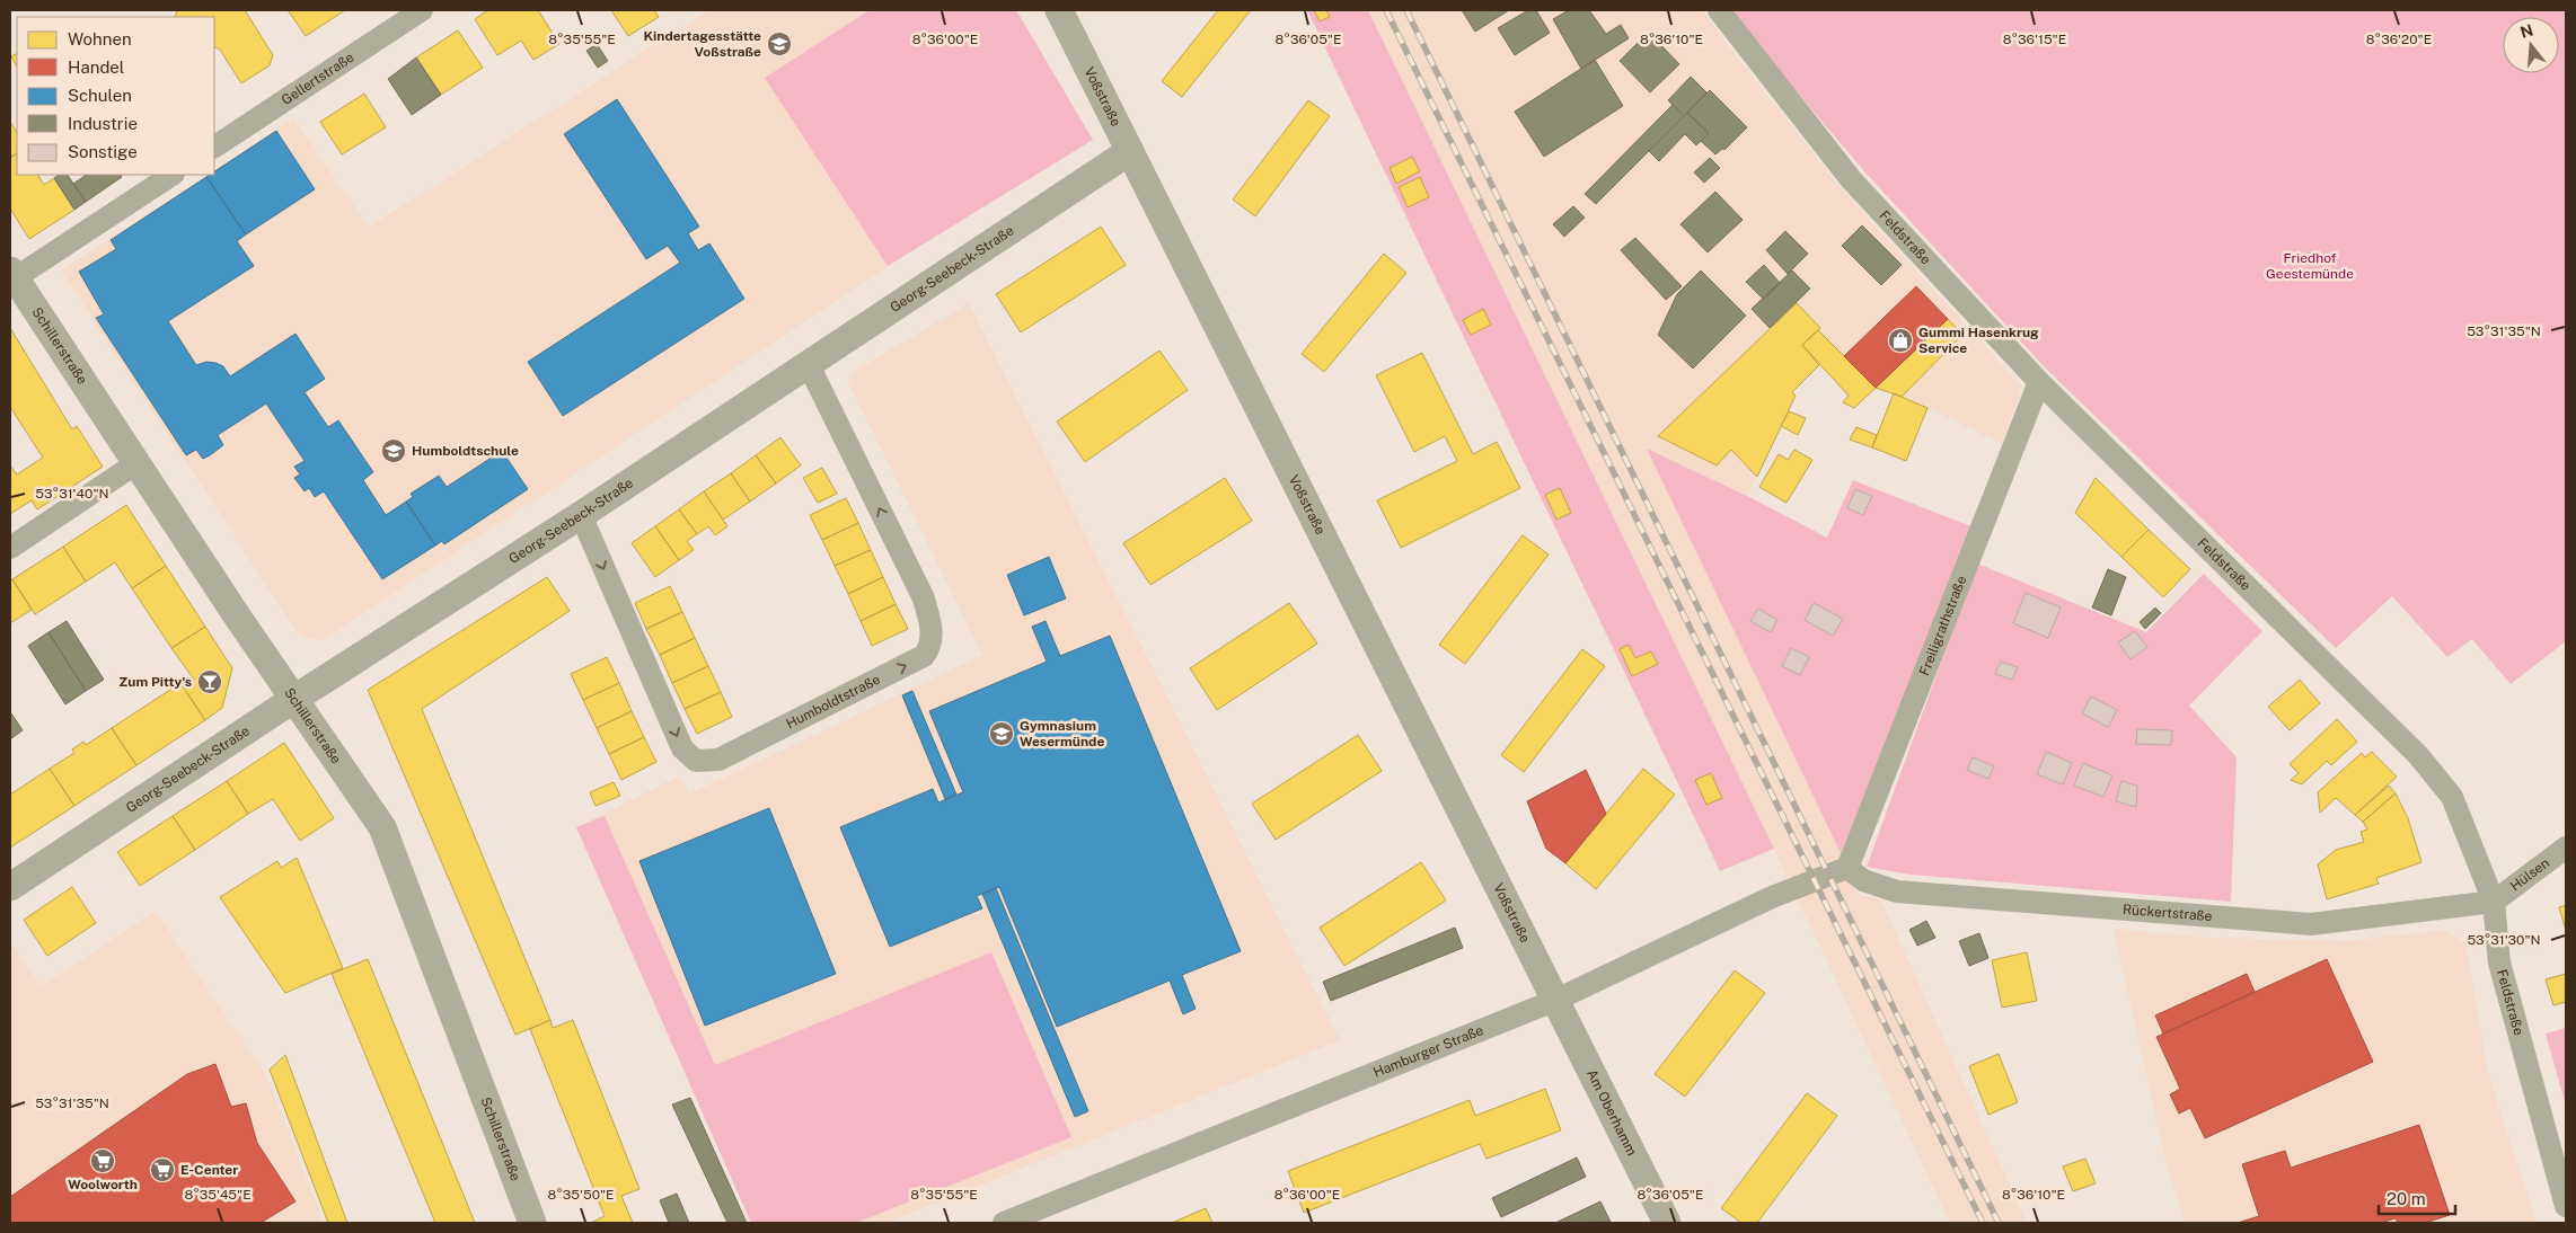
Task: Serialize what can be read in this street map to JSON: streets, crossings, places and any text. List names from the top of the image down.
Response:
{
  "streets": {
    "street": [
      "Gellertstraße",
      "Voßstraße",
      "Feldstraße",
      "Georg-Seebeck-Straße",
      "Schillerstraße",
      "Freiligrathstraße",
      "Humboldtstraße",
      "Hülsen",
      "Rückertstraße",
      "Hamburger Straße",
      "Am Oberhamm"
    ]
  },
  "crossings": [
    ["Voßstraße", "Georg-Seebeck-Straße"],
    ["Voßstraße", "Hamburger Straße"],
    ["Voßstraße", "Am Oberhamm"],
    ["Feldstraße", "Freiligrathstraße"],
    ["Feldstraße", "Hülsen"],
    ["Feldstraße", "Rückertstraße"],
    ["Georg-Seebeck-Straße", "Schillerstraße"],
    ["Georg-Seebeck-Straße", "Humboldtstraße"],
    ["Freiligrathstraße", "Rückertstraße"],
    ["Freiligrathstraße", "Hamburger Straße"],
    ["Hülsen", "Rückertstraße"],
    ["Rückertstraße", "Hamburger Straße"],
    ["Hamburger Straße", "Am Oberhamm"]
  ],
  "parks": ["Friedhof Geestemünde"],
  "places": {
    "school or university": ["Kindertagesstätte Voßstraße", "Humboldtschule", "Gymnasium Wesermünde"],
    "shop": ["Gummi Hasenkrug Service"],
    "bar": ["Zum Pitty's"],
    "supermarket": ["Woolworth", "E-Center"]
  },
  "legend": [
    "Wohnen",
    "Handel",
    "Schulen",
    "Industrie",
    "Sonstige"
  ],
  "scale_bar": "20 m",
  "north": "top",
  "coordinates": [
    "8°35'55\"E",
    "8°36'00\"E",
    "8°36'05\"E",
    "8°36'10\"E",
    "8°36'15\"E",
    "8°36'20\"E",
    "53°31'35\"N",
    "53°31'40\"N",
    "53°31'30\"N",
    "8°35'45\"E",
    "8°35'50\"E"
  ]
}
